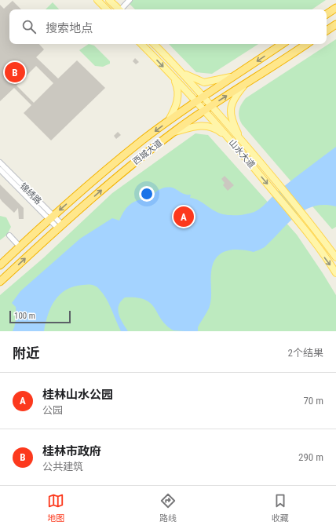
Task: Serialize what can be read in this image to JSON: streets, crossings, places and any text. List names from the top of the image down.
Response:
{
  "streets": {
    "highway": ["西城大道"],
    "main road": ["山水大道"],
    "street": ["锦绣路"]
  },
  "crossings": [
    ["西城大道", "山水大道"],
    ["西城大道", "锦绣路"]
  ],
  "scale_bar": "100 m",
  "page": {
    "search": "搜索地点",
    "pins": ["B", "A"],
    "scale": "100 m",
    "heading": ["附近", "2个结果"],
    "list": [
      {
        "mark": "A",
        "name": "桂林山水公园",
        "note": "公园",
        "value": "70 m"
      },
      {
        "mark": "B",
        "name": "桂林市政府",
        "note": "公共建筑",
        "value": "290 m"
      }
    ],
    "nav": ["地图", "路线", "收藏"]
  }
}
